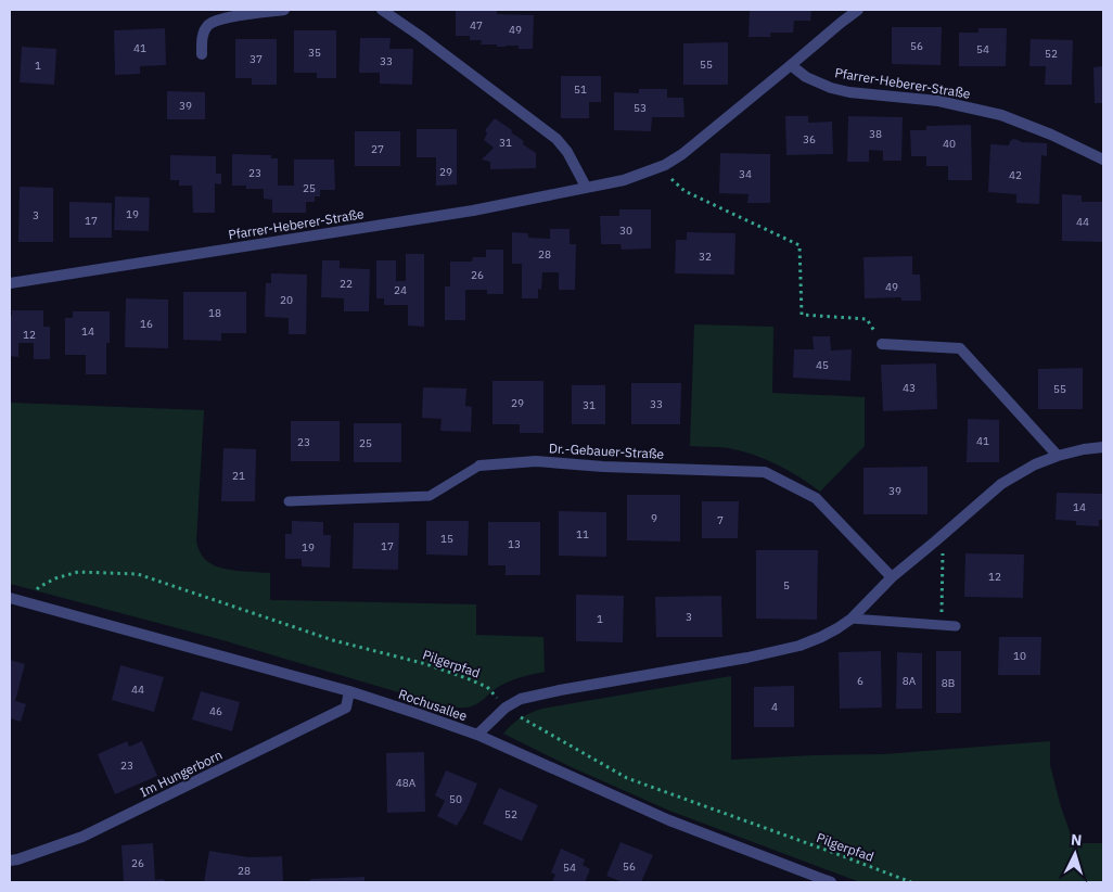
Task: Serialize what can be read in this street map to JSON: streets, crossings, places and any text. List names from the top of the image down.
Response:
{
  "streets": {
    "street": [
      "Pfarrer-Heberer-Straße",
      "Dr.-Gebauer-Straße",
      "Rochusallee",
      "Im Hungerborn"
    ],
    "path": ["Pilgerpfad"]
  },
  "crossings": [
    ["Pilgerpfad", "Rochusallee"],
    ["Rochusallee", "Im Hungerborn"]
  ],
  "house_numbers": [
    "47",
    "49",
    "56",
    "41",
    "54",
    "35",
    "52",
    "37",
    "33",
    "55",
    "1",
    "51",
    "39",
    "53",
    "38",
    "36",
    "31",
    "40",
    "27",
    "29",
    "23",
    "34",
    "42",
    "25",
    "19",
    "3",
    "17",
    "44",
    "30",
    "28",
    "32",
    "26",
    "22",
    "49",
    "24",
    "20",
    "18",
    "16",
    "14",
    "12",
    "45",
    "43",
    "55",
    "29",
    "33",
    "31",
    "41",
    "23",
    "25",
    "21",
    "39",
    "14",
    "9",
    "7",
    "11",
    "15",
    "13",
    "17",
    "19",
    "12",
    "5",
    "3",
    "1",
    "10",
    "6",
    "8A",
    "8B",
    "44",
    "4",
    "46",
    "23",
    "48A",
    "50",
    "52",
    "26",
    "56",
    "54",
    "28"
  ],
  "north": "top"
}
